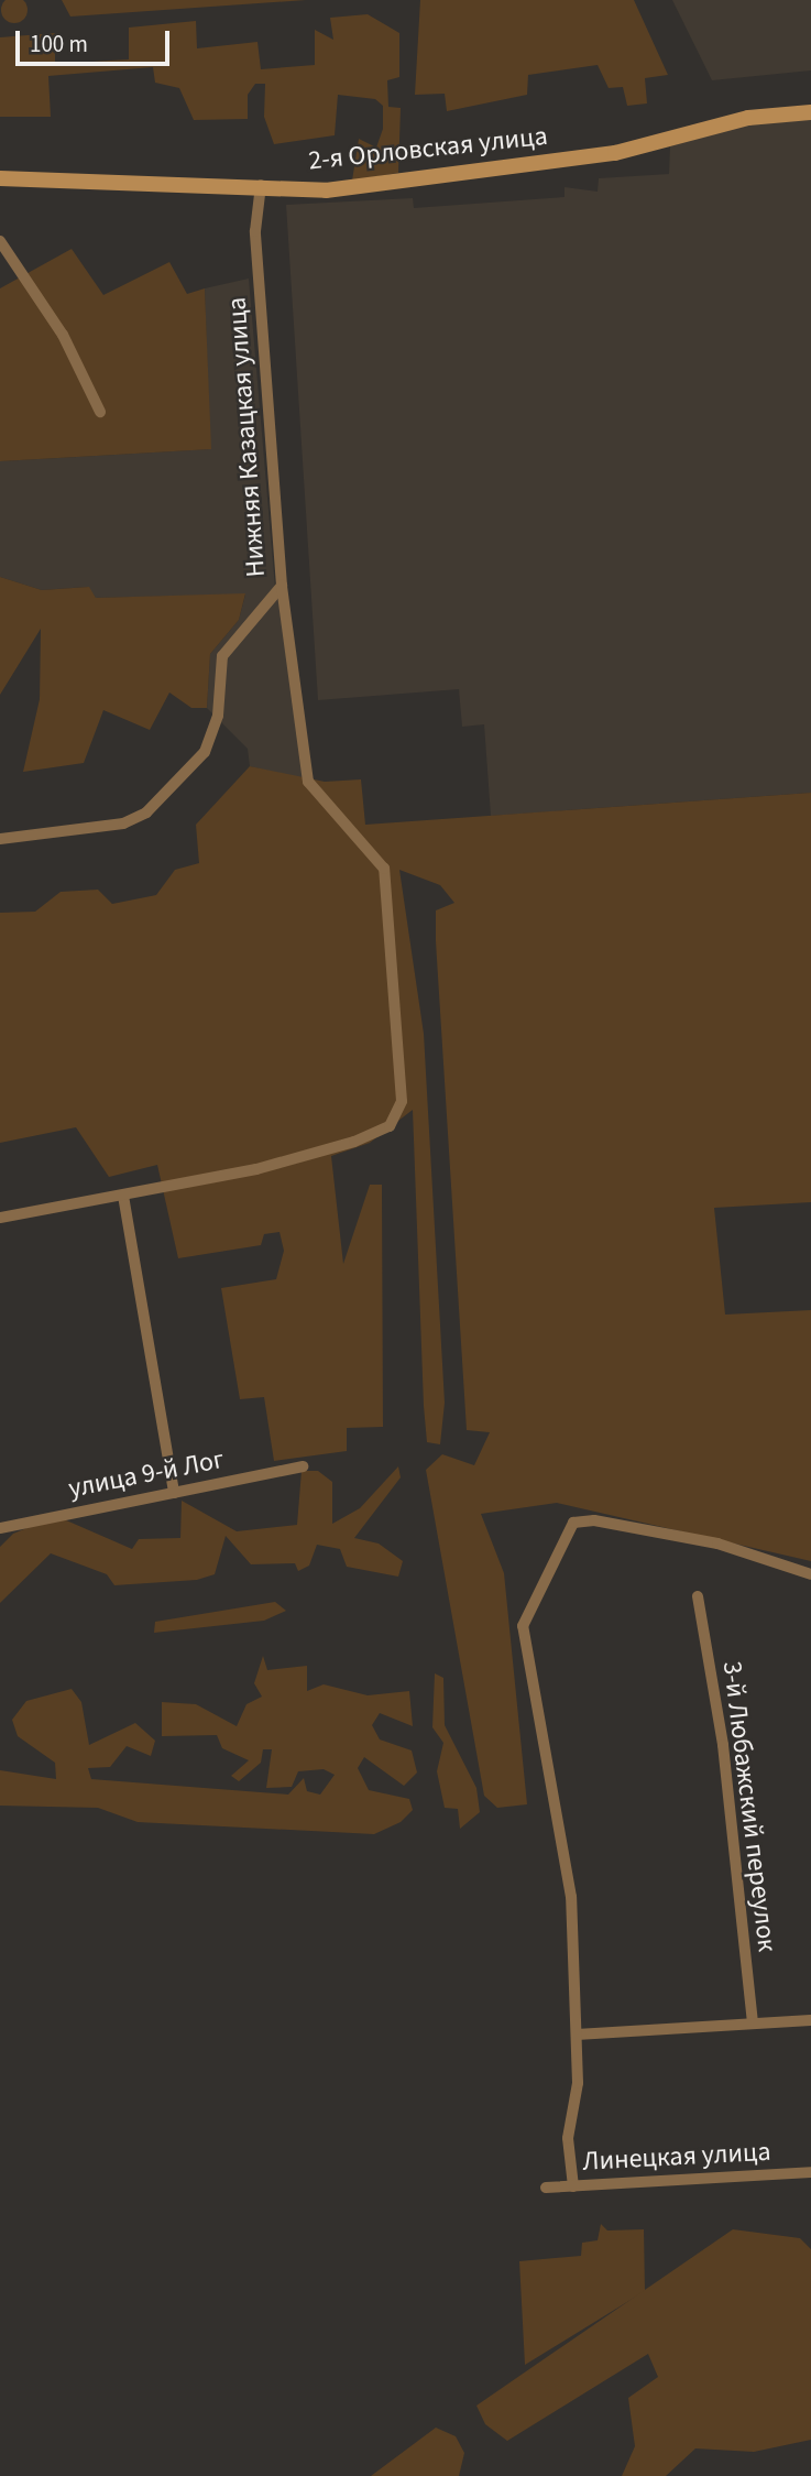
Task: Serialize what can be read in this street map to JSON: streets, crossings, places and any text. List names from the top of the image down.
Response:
{
  "streets": {
    "street": [
      "2-я Орловская улица",
      "Нижняя Казацкая улица",
      "улица 9-й Лог",
      "3-й Любажский переулок",
      "Линецкая улица"
    ]
  },
  "crossings": [
    ["2-я Орловская улица", "Нижняя Казацкая улица"]
  ],
  "scale_bar": "100 m"
}
